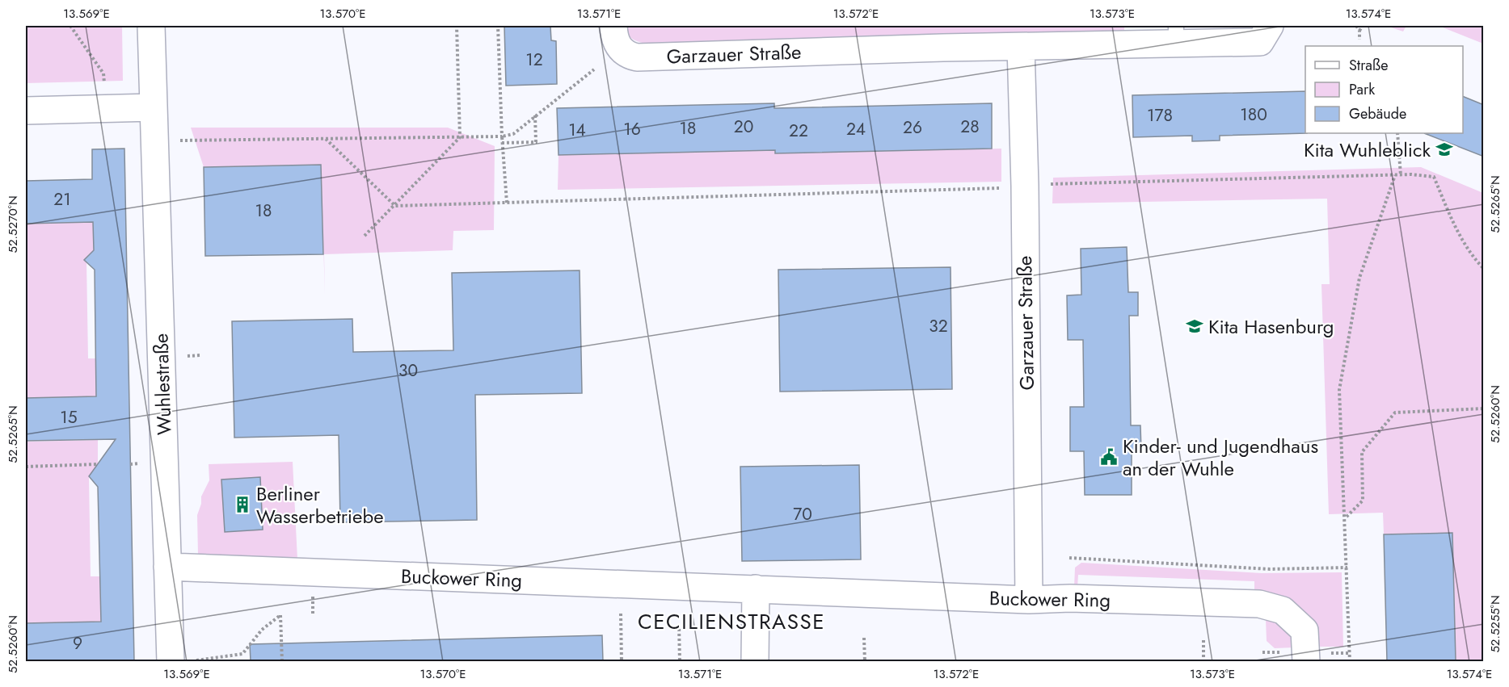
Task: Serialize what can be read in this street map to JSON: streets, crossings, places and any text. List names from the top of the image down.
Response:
{
  "streets": {
    "street": ["Garzauer Straße", "Wuhlestraße", "Buckower Ring"]
  },
  "crossings": [
    ["Garzauer Straße", "Buckower Ring"],
    ["Wuhlestraße", "Buckower Ring"]
  ],
  "districts": ["CECILIENSTRASSE"],
  "places": {
    "school or university": ["Kita Wuhleblick", "Kita Hasenburg"],
    "public building": ["Kinder- und Jugendhaus an der Wuhle"],
    "building": ["Berliner Wasserbetriebe"]
  },
  "house_numbers": [
    "12",
    "180",
    "178",
    "20",
    "28",
    "26",
    "18",
    "16",
    "24",
    "14",
    "22",
    "21",
    "18",
    "32",
    "30",
    "15",
    "70",
    "9"
  ],
  "legend": ["Straße", "Park", "Gebäude"],
  "coordinates": [
    "13.569°E",
    "13.570°E",
    "13.571°E",
    "13.572°E",
    "13.573°E",
    "13.574°E",
    "52.5265°N",
    "52.5270°N",
    "52.5260°N",
    "52.5255°N"
  ]
}
